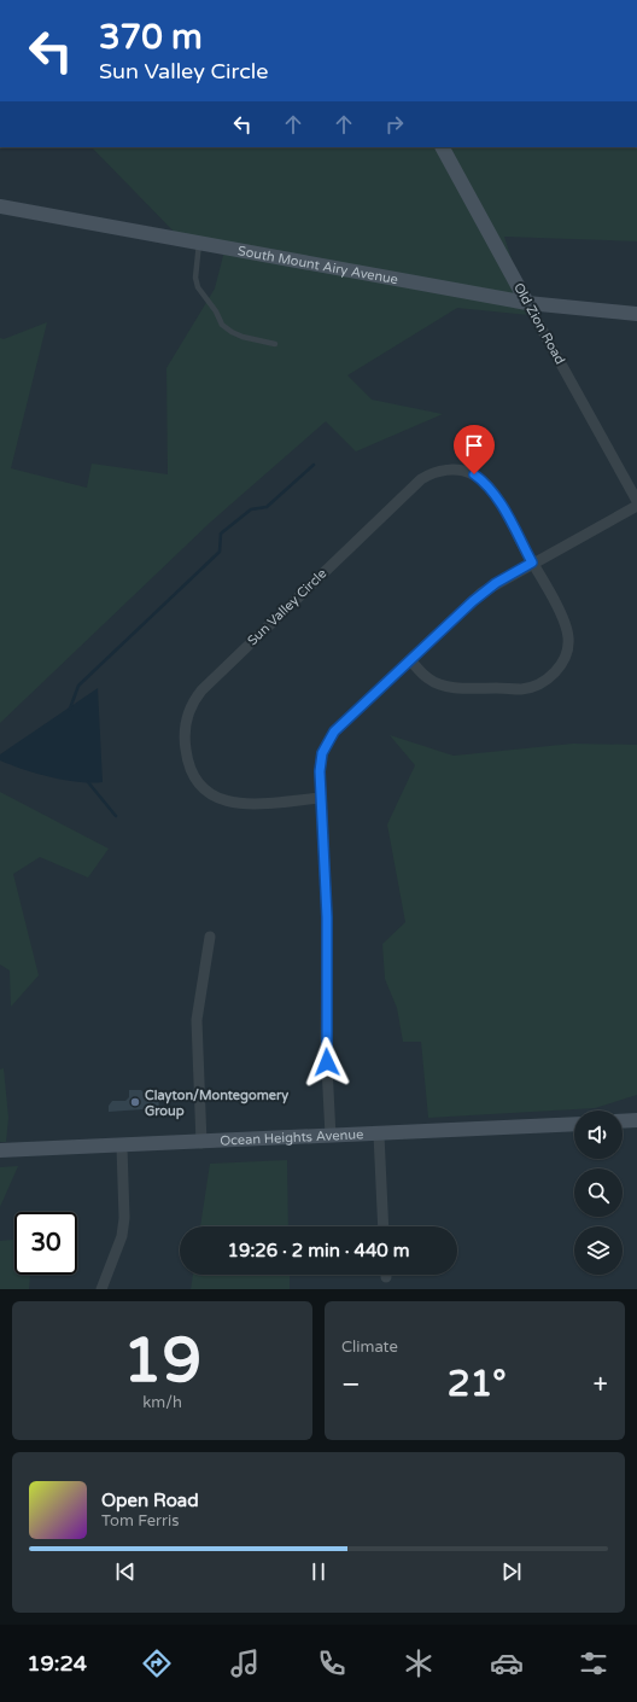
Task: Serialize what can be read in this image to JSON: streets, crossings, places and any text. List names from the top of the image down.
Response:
{
  "streets": {
    "street": [
      "South Mount Airy Avenue",
      "Old Zion Road",
      "Sun Valley Circle",
      "Ocean Heights Avenue"
    ]
  },
  "crossings": [
    ["South Mount Airy Avenue", "Old Zion Road"]
  ],
  "places": ["Clayton/Montegomery Group"],
  "page": {
    "turn": ["370 m", "Sun Valley Circle"],
    "limit": "30",
    "trip": "19:26 · 2 min · 440 m",
    "tile": [
      ["19", "km/h"],
      "Climate"
    ],
    "heat": ["−", "21°", "+"],
    "song": ["Open Road", "Tom Ferris"],
    "tabs": "19:24"
  }
}
